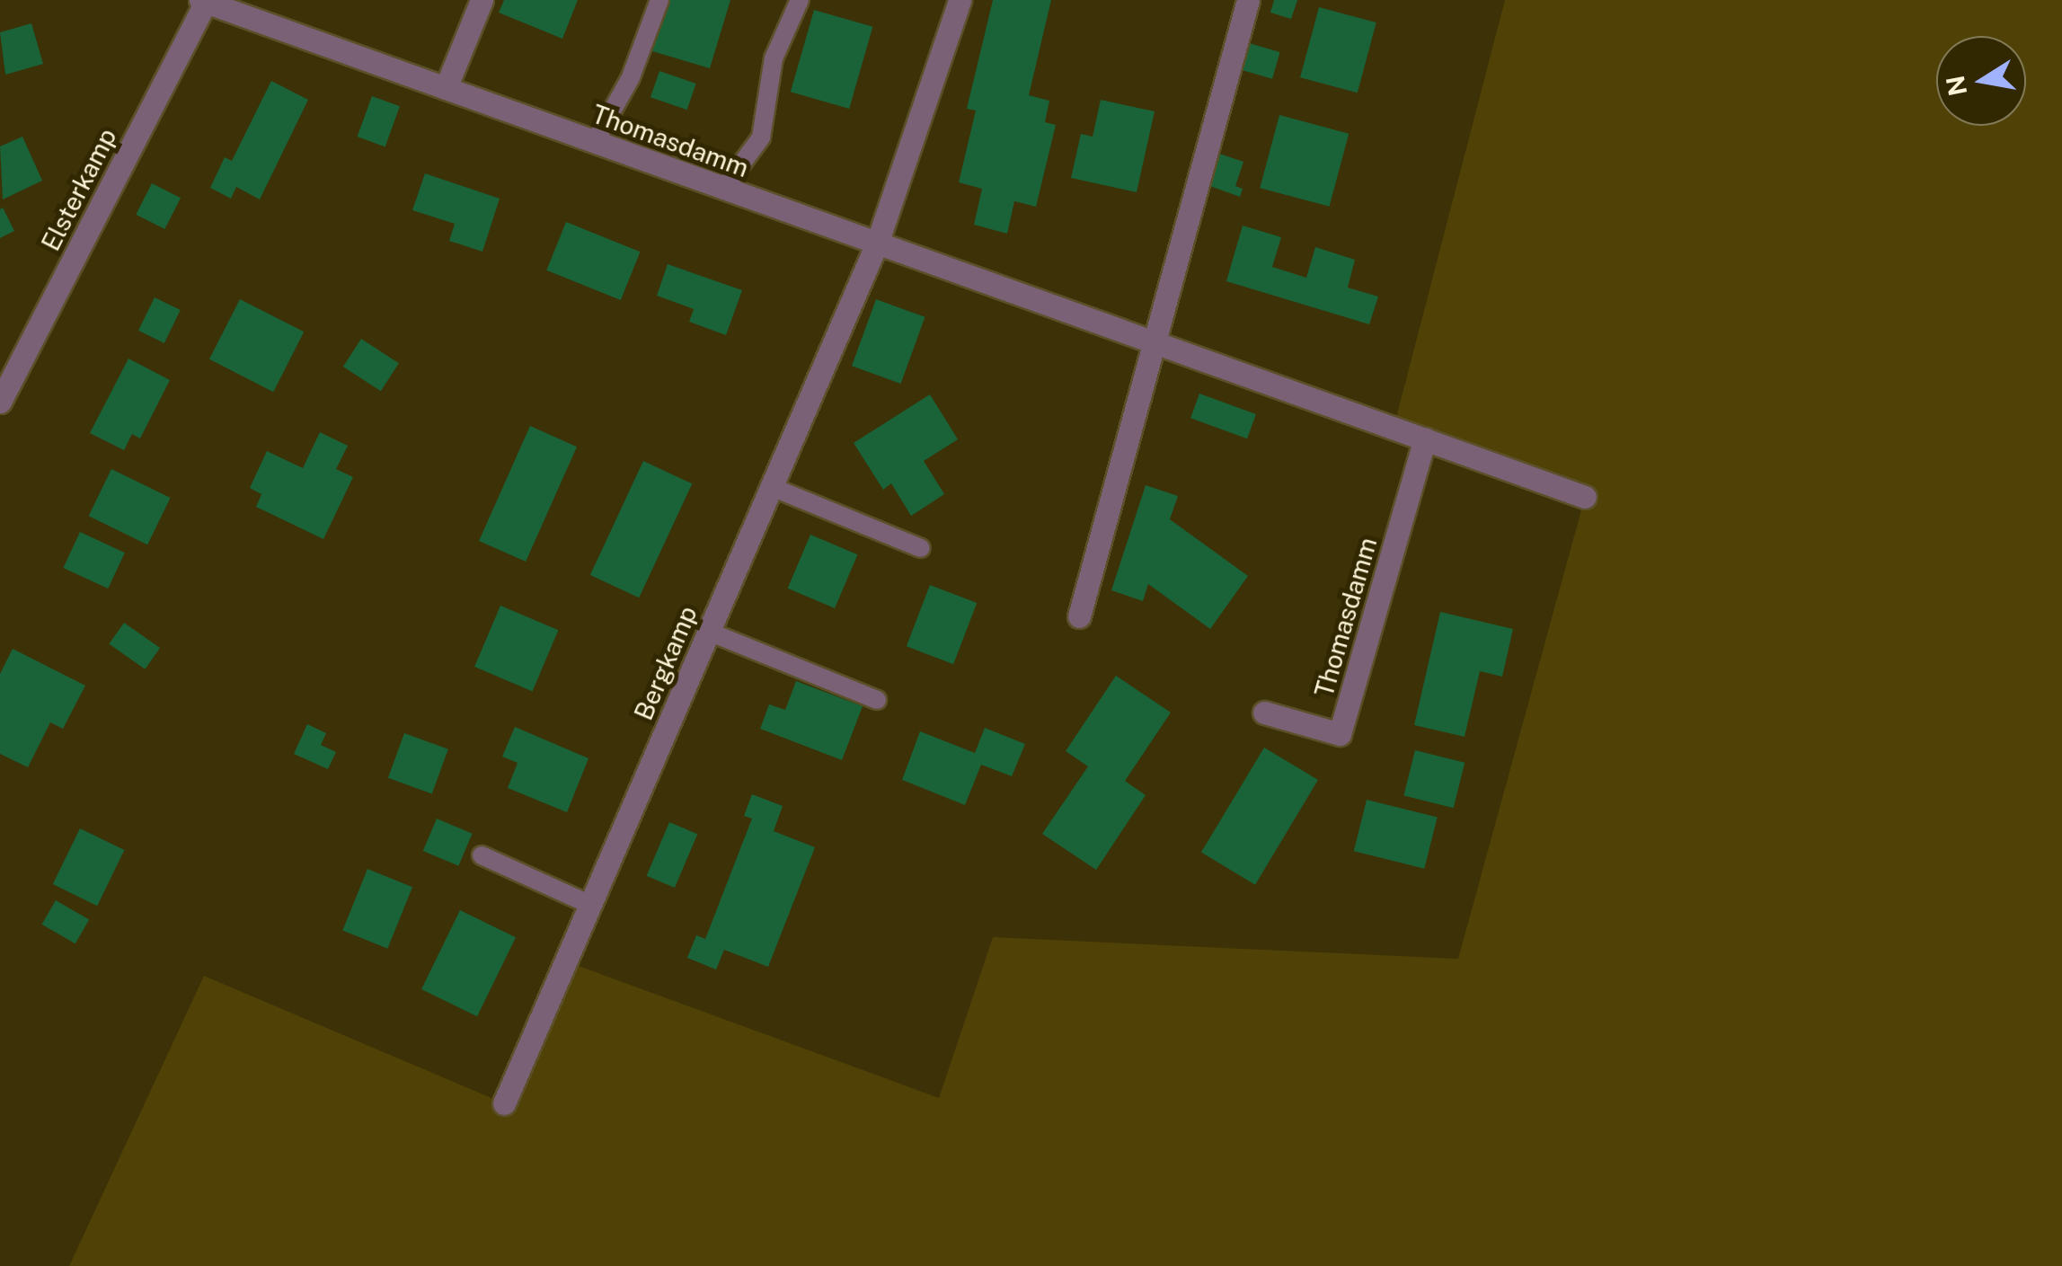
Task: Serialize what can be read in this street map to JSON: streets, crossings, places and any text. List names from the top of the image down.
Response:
{
  "streets": {
    "street": ["Thomasdamm", "Elsterkamp", "Bergkamp"]
  },
  "crossings": [
    ["Thomasdamm", "Elsterkamp"],
    ["Thomasdamm", "Bergkamp"]
  ],
  "north": "left"
}
